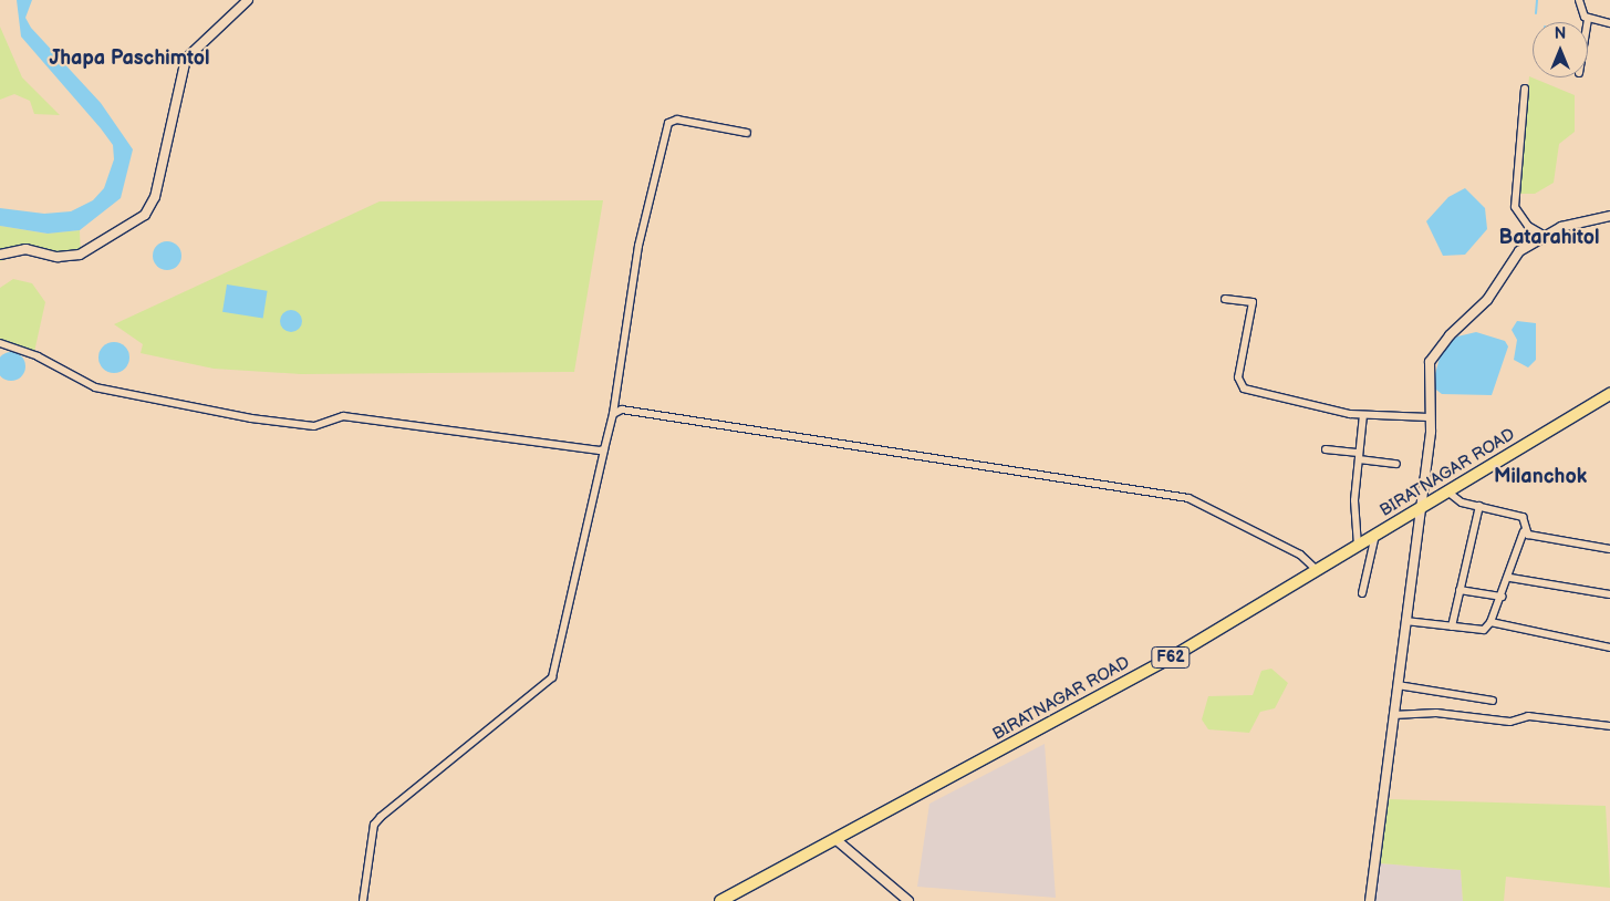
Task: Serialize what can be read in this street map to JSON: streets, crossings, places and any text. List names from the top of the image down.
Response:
{
  "streets": {
    "main road": ["BIRATNAGAR ROAD", "F62"]
  },
  "districts": ["Jhapa Paschimtol", "Batarahitol", "Milanchok"],
  "north": "top"
}
